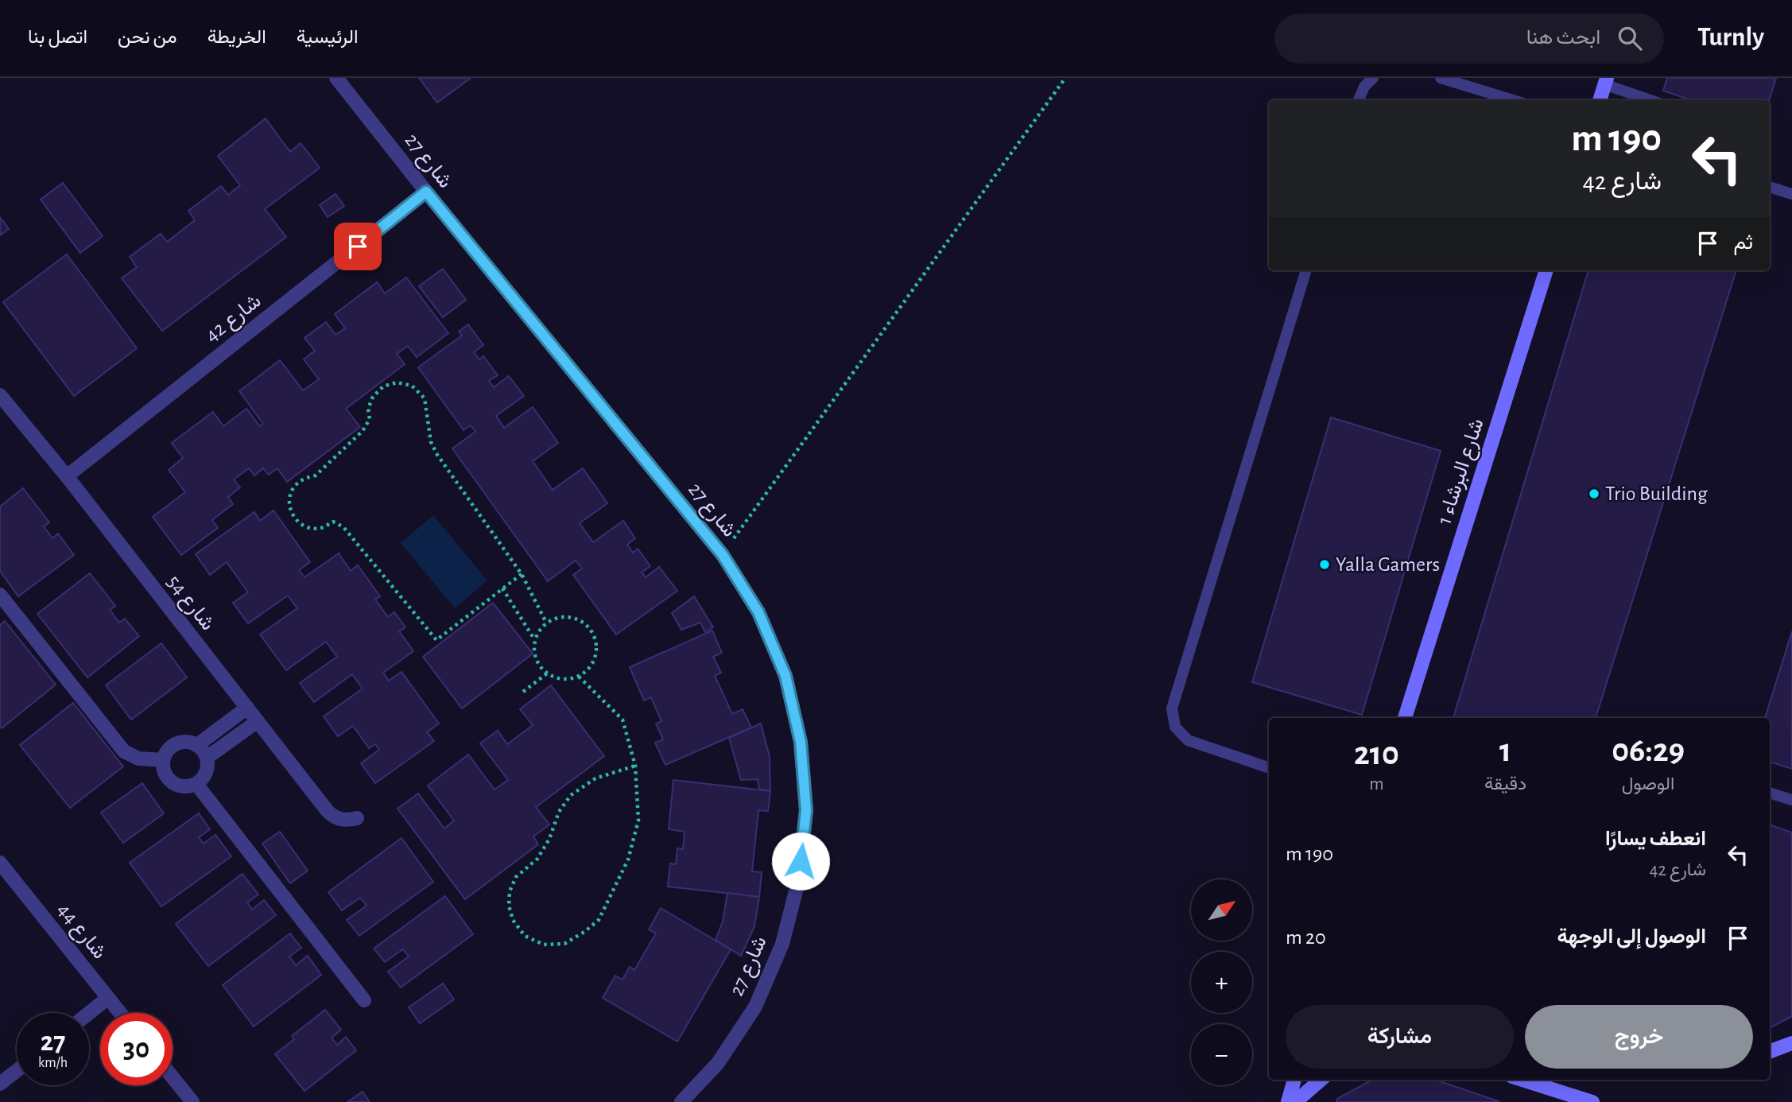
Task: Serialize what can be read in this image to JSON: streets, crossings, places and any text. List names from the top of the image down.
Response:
{
  "streets": {
    "street": [
      "شارع 27",
      "شارع 42",
      "شارع البرشاء 1",
      "شارع 54",
      "شارع 44"
    ]
  },
  "crossings": [
    ["شارع 27", "شارع 42"],
    ["شارع 42", "شارع 54"]
  ],
  "places": ["Trio Building", "Yalla Gamers"],
  "north": "top right",
  "page": {
    "header": "Turnly",
    "search": "ابحث هنا",
    "nav": [
      "الرئيسية",
      "الخريطة",
      "من نحن",
      "اتصل بنا"
    ],
    "turn": ["190 m", "شارع 42"],
    "then": "ثم",
    "eta": [
      "06:29",
      "الوصول",
      "1",
      "دقيقة",
      "210",
      "m"
    ],
    "list": [
      {
        "name": "انعطف يسارًا",
        "note": "شارع 42",
        "value": "190 m"
      },
      {
        "name": "الوصول إلى الوجهة",
        "value": "20 m"
      }
    ],
    "map_buttons": ["+", "−"],
    "buttons": ["خروج", "مشاركة"],
    "speed": "27 km/h",
    "limit": "30"
  }
}
